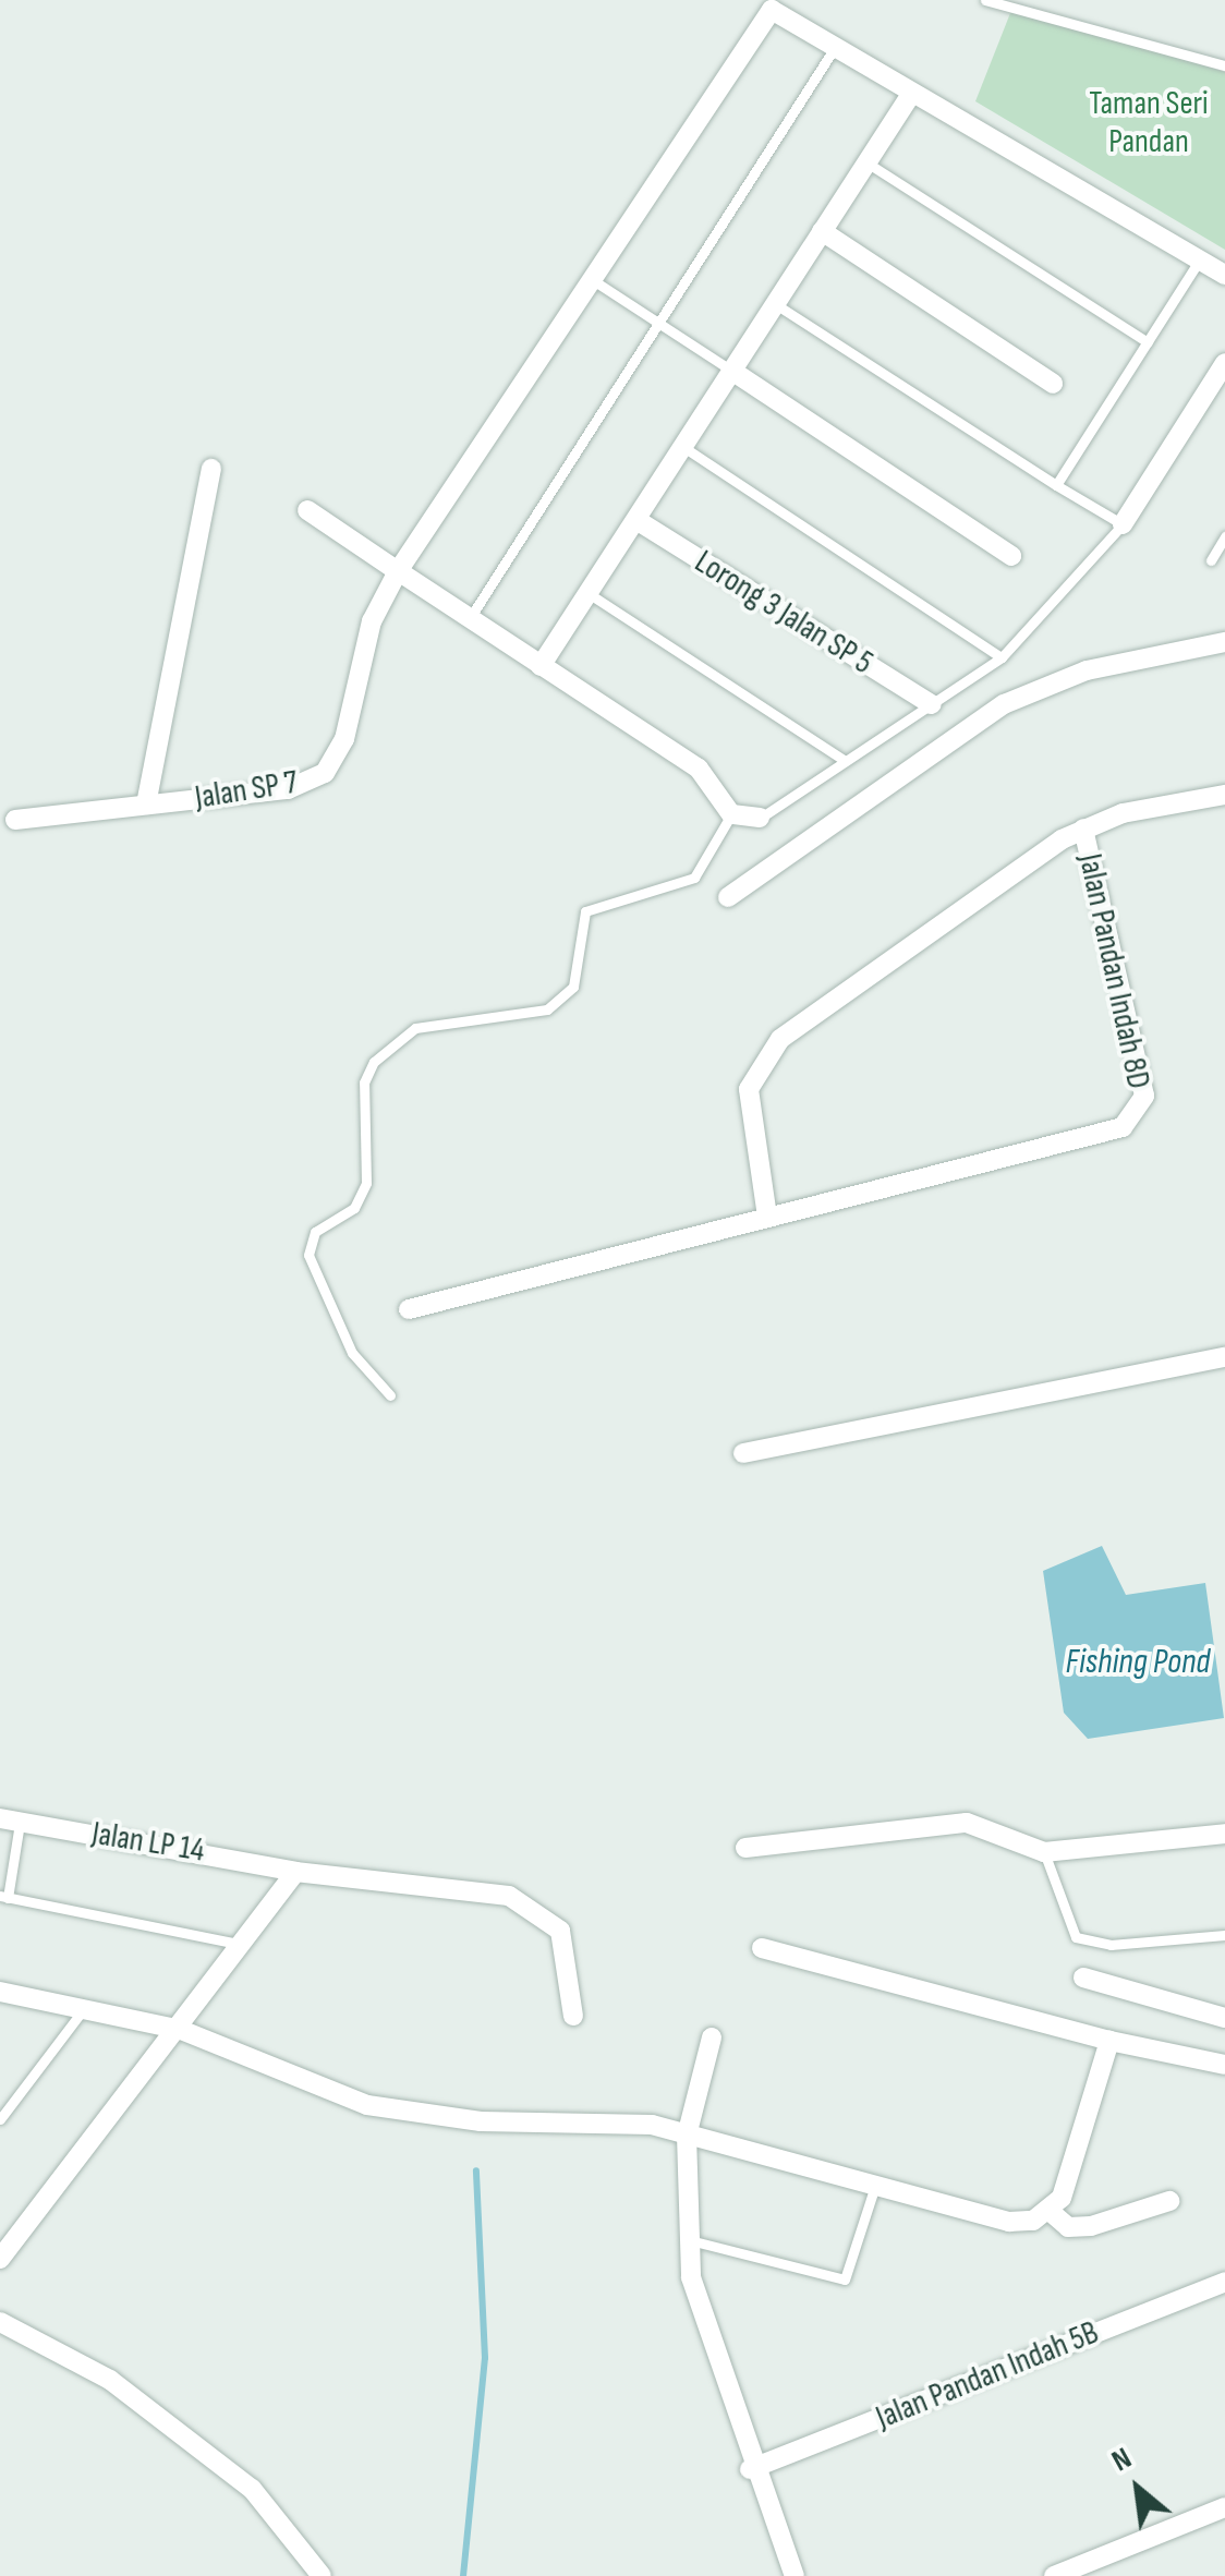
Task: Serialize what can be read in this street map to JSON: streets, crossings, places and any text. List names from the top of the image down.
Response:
{
  "streets": {
    "street": [
      "Lorong 3 Jalan SP 5",
      "Jalan SP 7",
      "Jalan Pandan Indah 8D",
      "Jalan LP 14",
      "Jalan Pandan Indah 5B"
    ]
  },
  "water": ["Fishing Pond"],
  "parks": ["Taman Seri Pandan"],
  "north": "top left"
}
